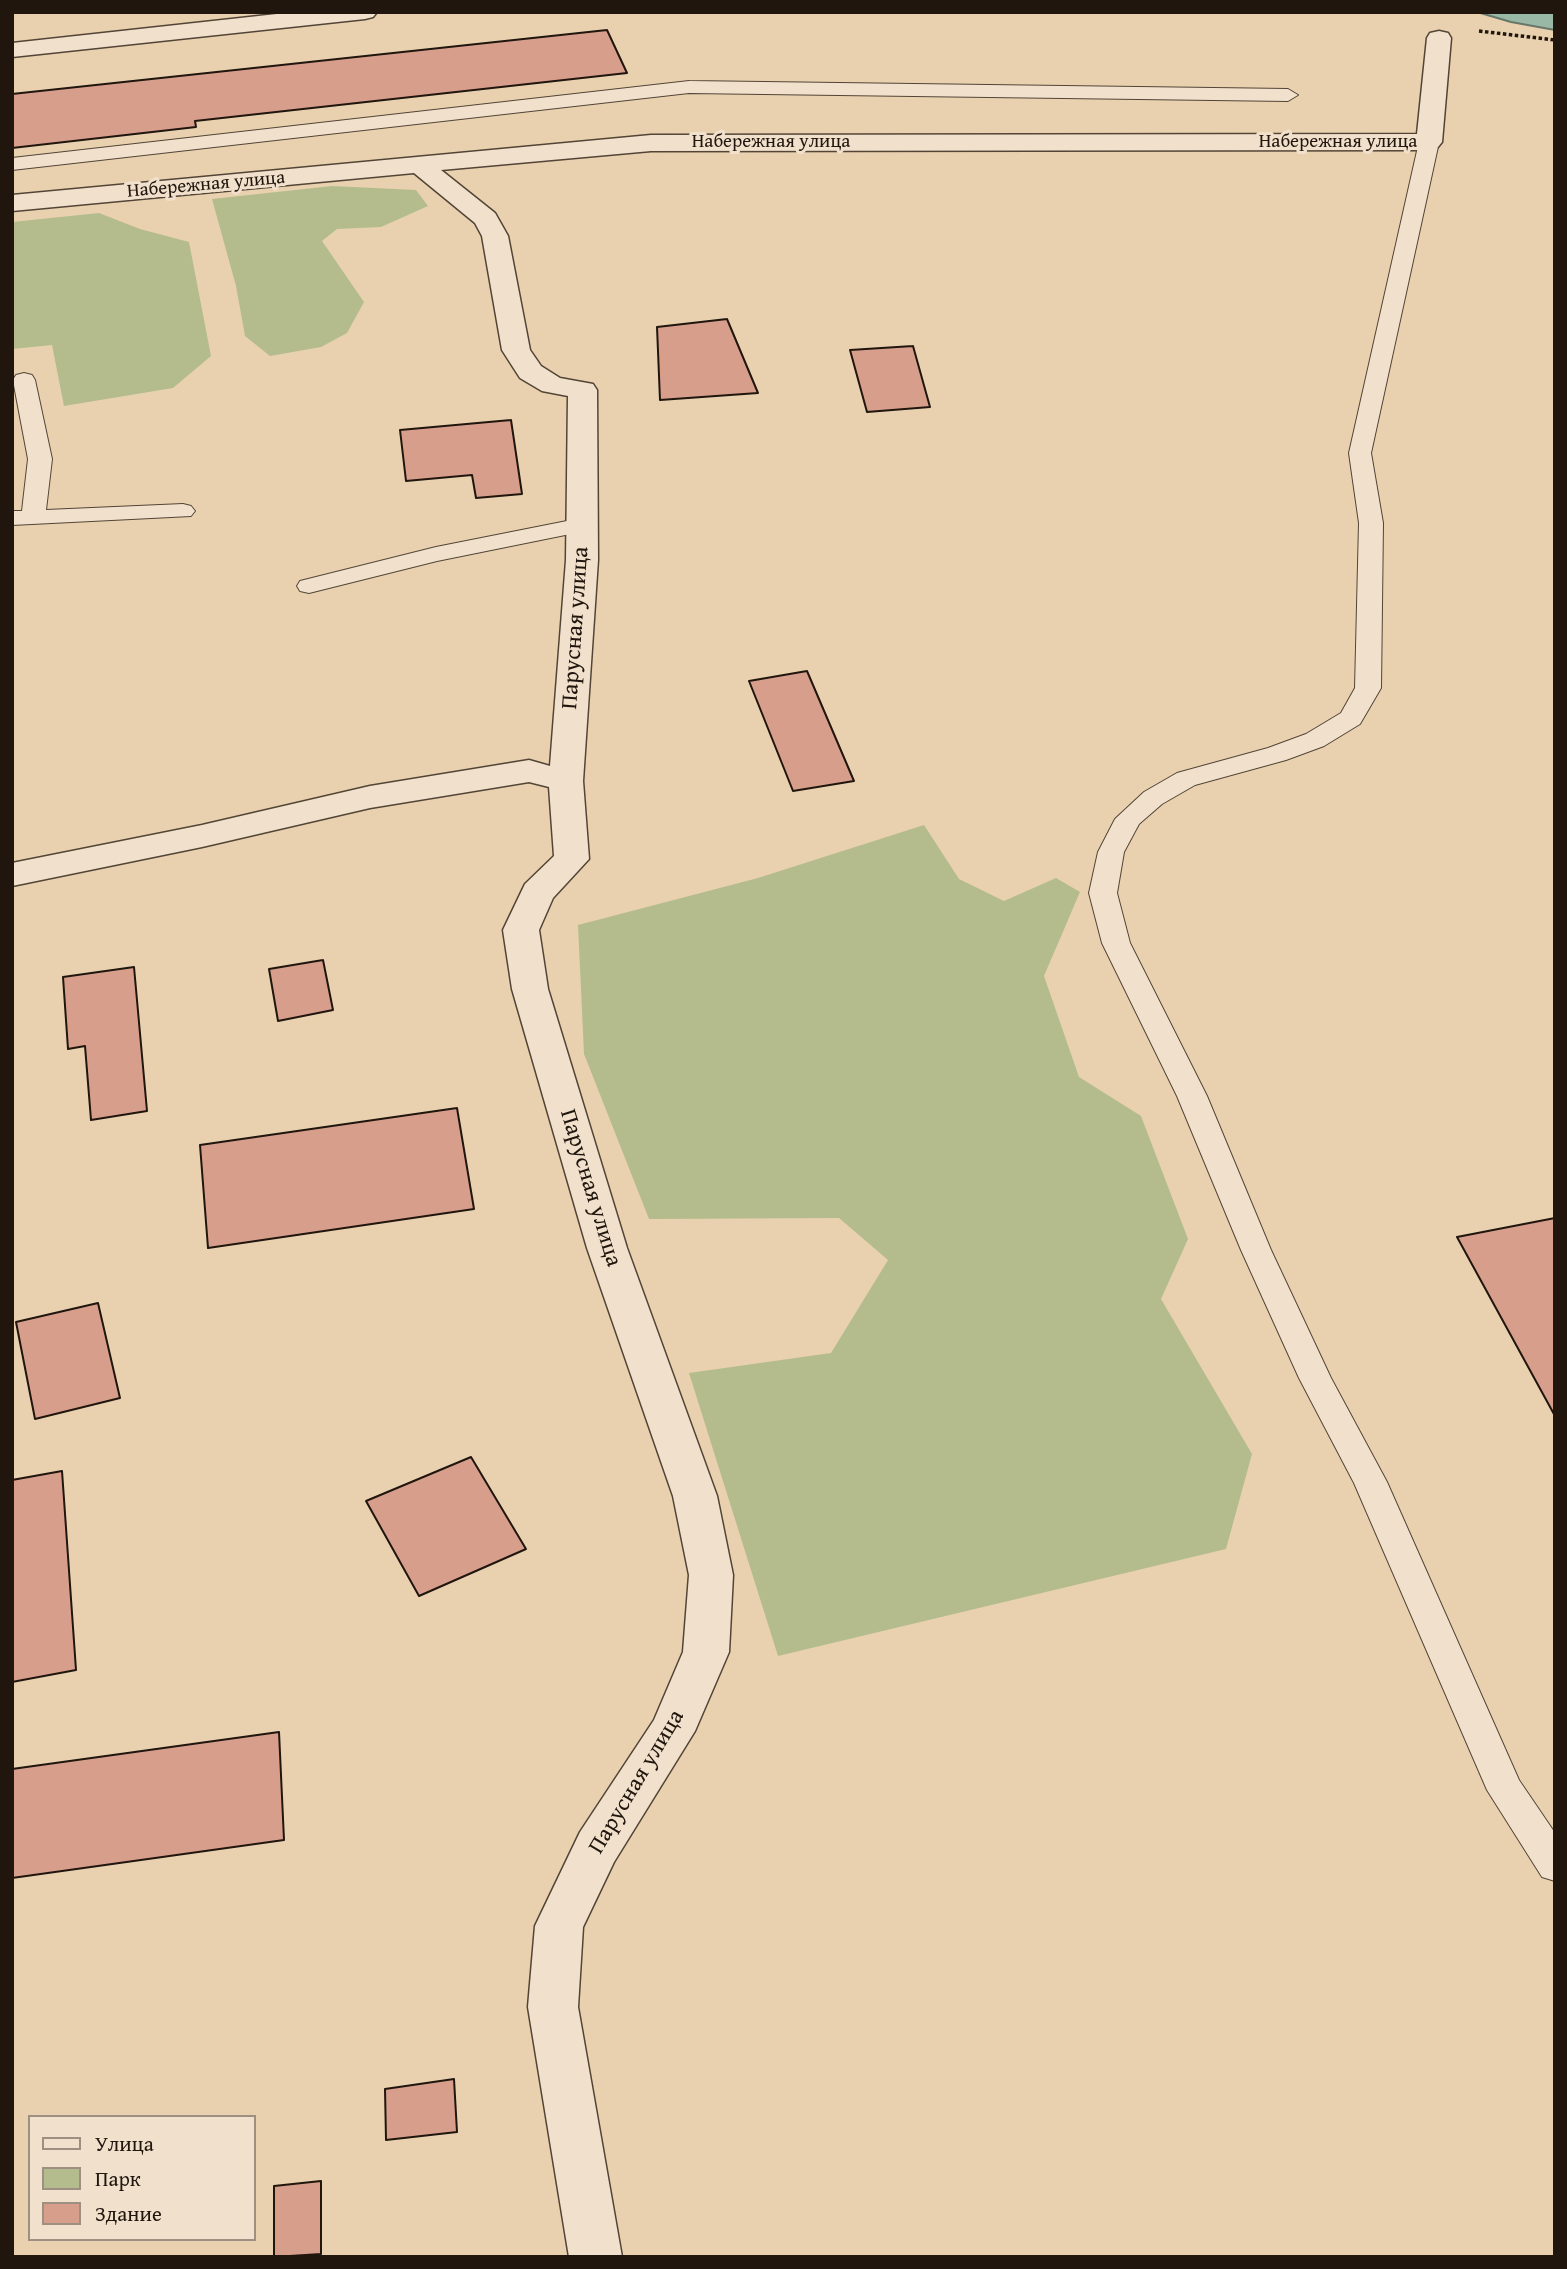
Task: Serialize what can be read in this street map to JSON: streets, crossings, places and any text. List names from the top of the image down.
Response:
{
  "streets": {
    "street": ["Набережная улица", "Парусная улица"]
  },
  "crossings": [
    ["Набережная улица", "Парусная улица"]
  ],
  "legend": ["Улица", "Парк", "Здание"]
}
